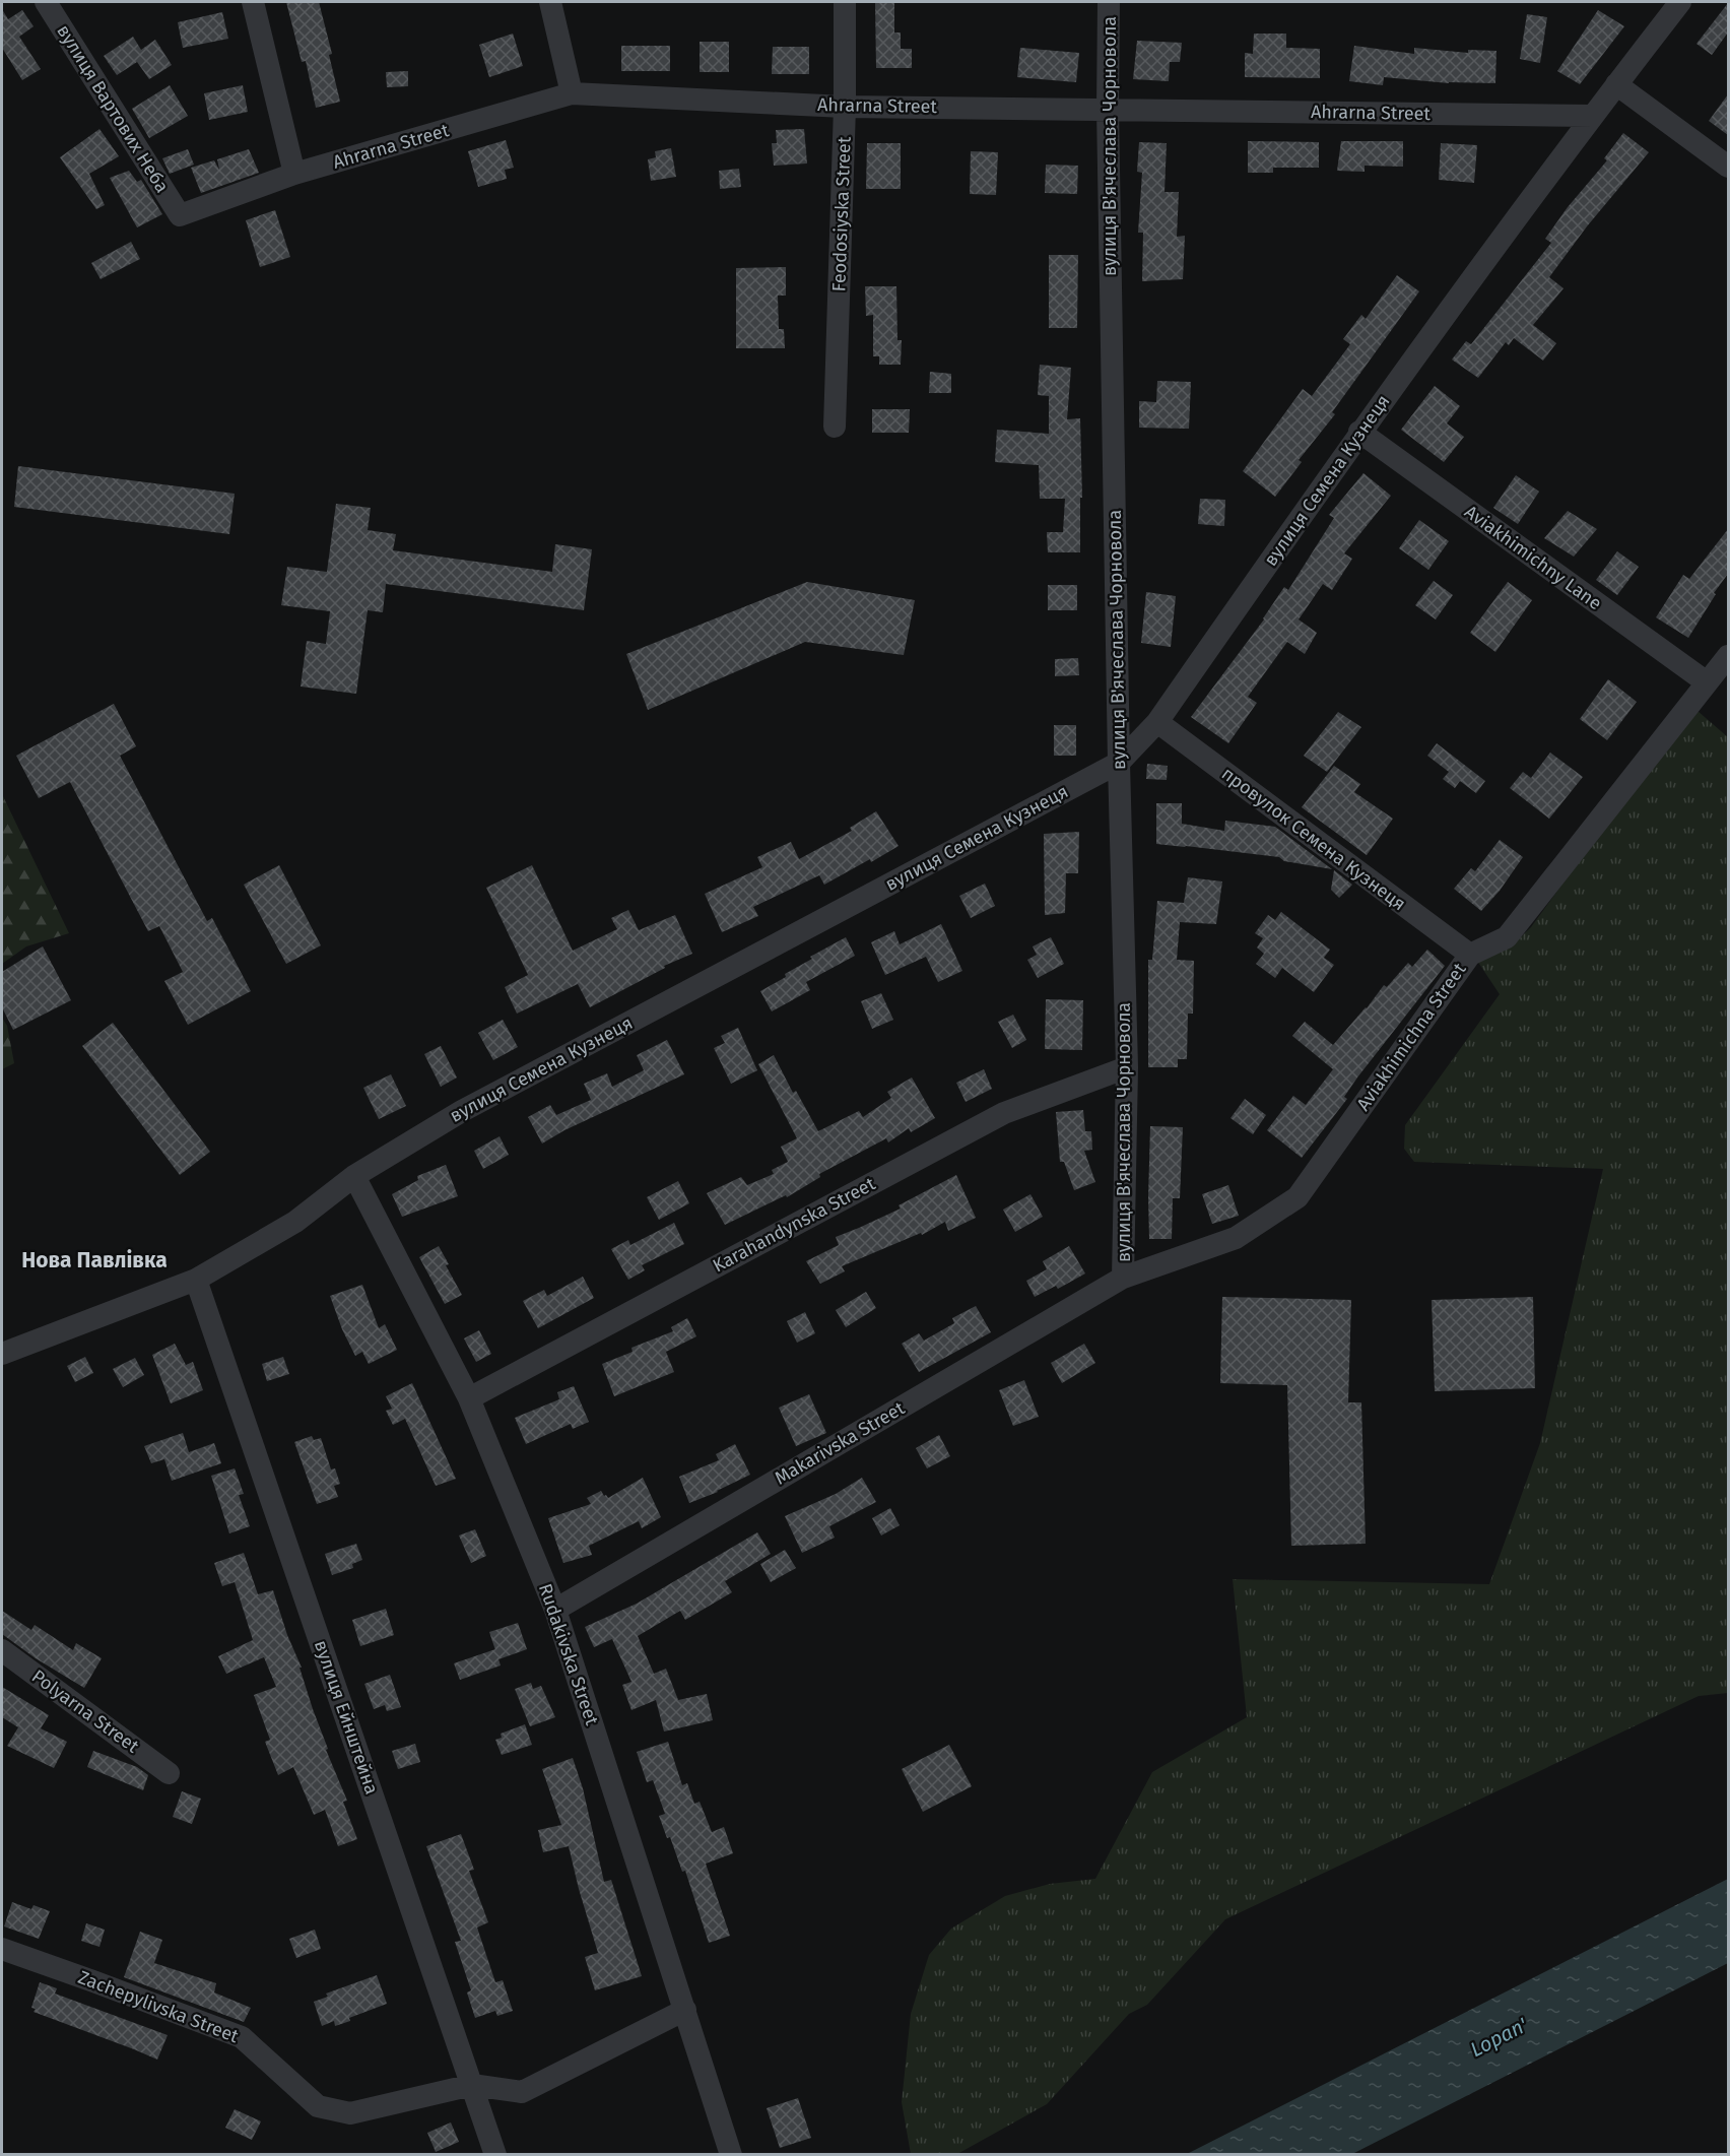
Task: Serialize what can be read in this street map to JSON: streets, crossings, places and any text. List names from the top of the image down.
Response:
{
  "streets": {
    "street": [
      "Ahrarna Street",
      "вулиця Вартових Неба",
      "вулиця В'ячеслава Чорновола",
      "Feodosiyska Street",
      "вулиця Семена Кузнеця",
      "Aviakhimichny Lane",
      "провулок Семена Кузнеця",
      "Aviakhimichna Street",
      "Karahandynska Street",
      "Makarivska Street",
      "Rudakivska Street",
      "Polyarna Street",
      "вулиця Ейнштейна",
      "Zachepylivska Street"
    ]
  },
  "crossings": [
    ["Ahrarna Street", "вулиця Вартових Неба"],
    ["Ahrarna Street", "вулиця В'ячеслава Чорновола"],
    ["Ahrarna Street", "Feodosiyska Street"],
    ["Ahrarna Street", "вулиця Семена Кузнеця"],
    ["вулиця В'ячеслава Чорновола", "вулиця Семена Кузнеця"],
    ["вулиця В'ячеслава Чорновола", "Aviakhimichna Street"],
    ["вулиця В'ячеслава Чорновола", "Karahandynska Street"],
    ["вулиця В'ячеслава Чорновола", "Makarivska Street"],
    ["вулиця Семена Кузнеця", "Aviakhimichny Lane"],
    ["вулиця Семена Кузнеця", "провулок Семена Кузнеця"],
    ["вулиця Семена Кузнеця", "Rudakivska Street"],
    ["вулиця Семена Кузнеця", "вулиця Ейнштейна"],
    ["Aviakhimichny Lane", "Aviakhimichna Street"],
    ["провулок Семена Кузнеця", "Aviakhimichna Street"],
    ["Aviakhimichna Street", "Makarivska Street"],
    ["Karahandynska Street", "Rudakivska Street"],
    ["Makarivska Street", "Rudakivska Street"],
    ["вулиця Ейнштейна", "Zachepylivska Street"]
  ],
  "districts": ["Нова Павлівка"],
  "water": ["Lopan'"]
}
